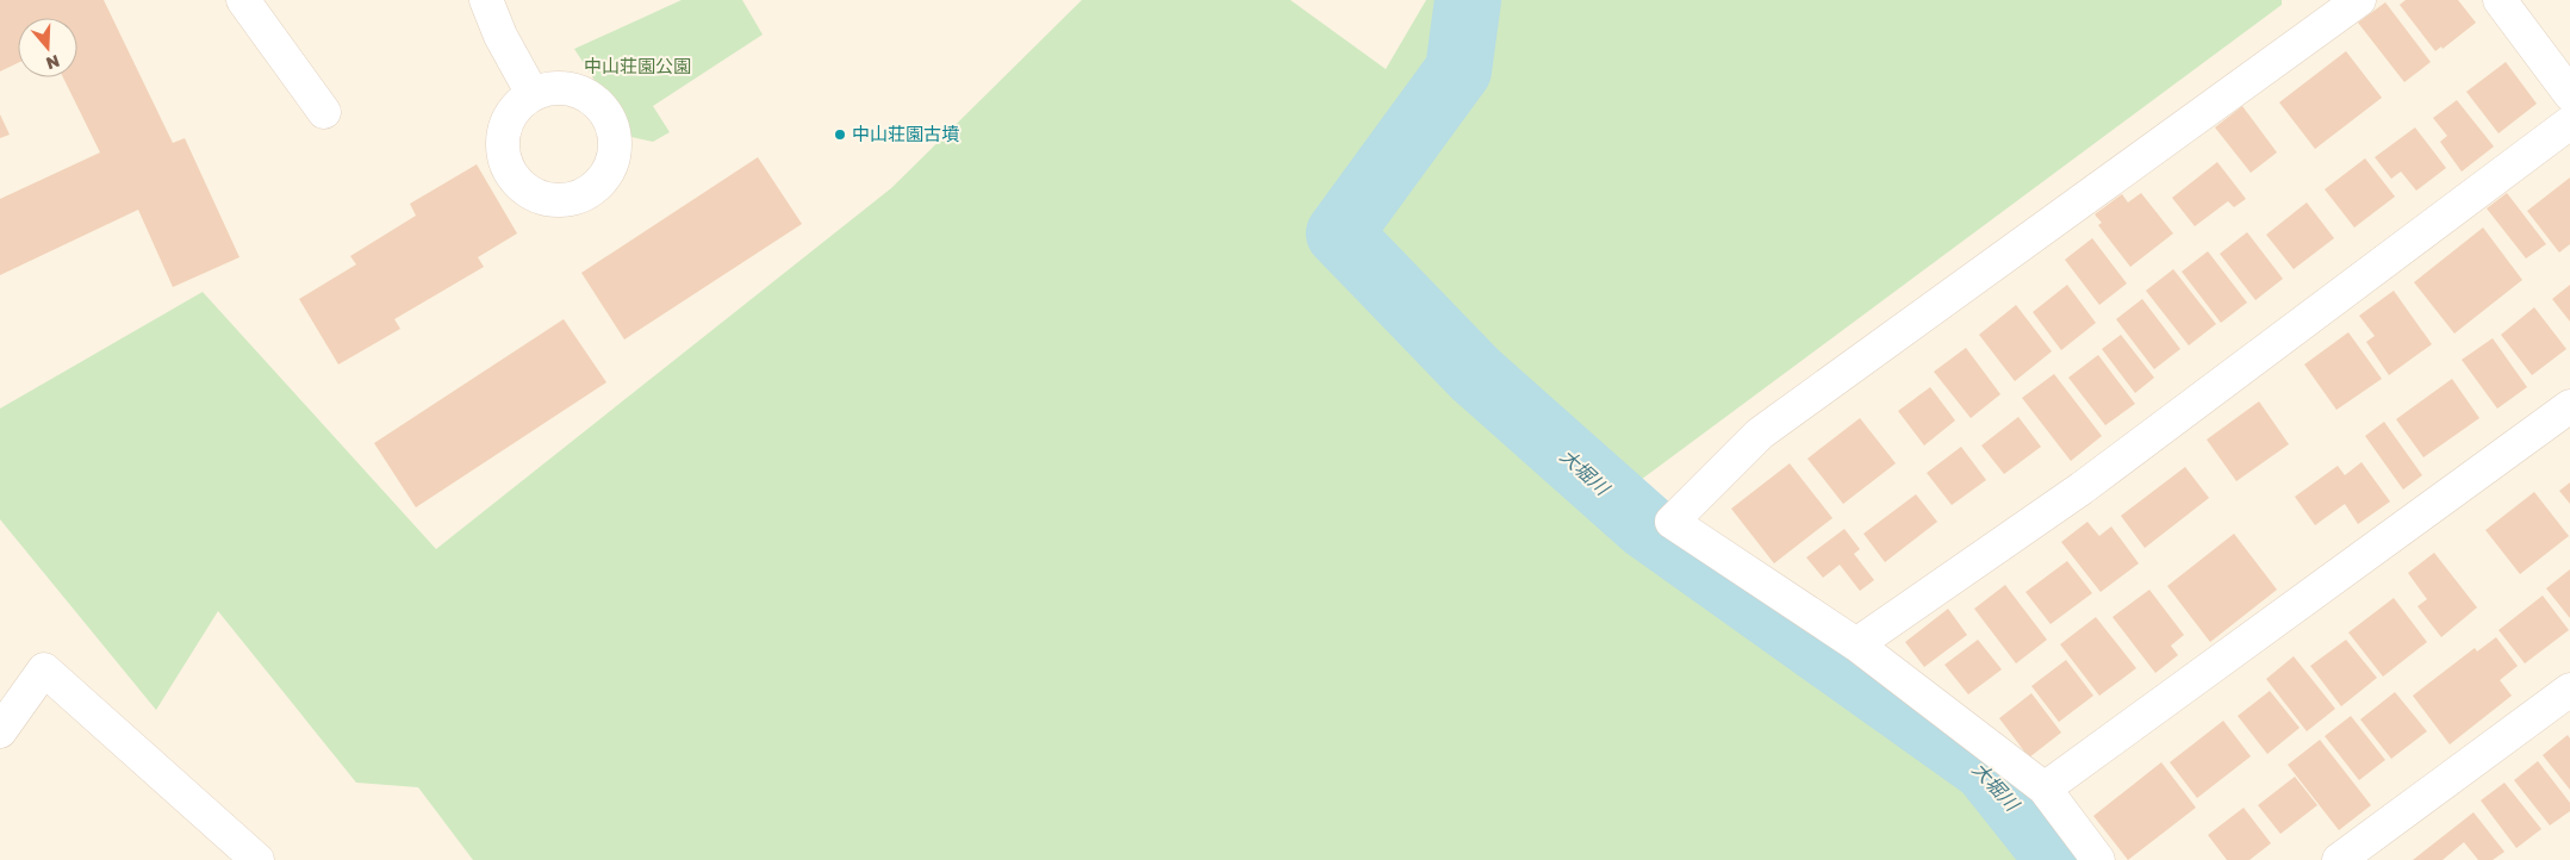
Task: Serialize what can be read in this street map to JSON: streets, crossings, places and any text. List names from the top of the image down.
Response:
{
  "water": ["大堀川"],
  "parks": ["中山荘園公園"],
  "places": ["中山荘園古墳"],
  "north": "bottom"
}
